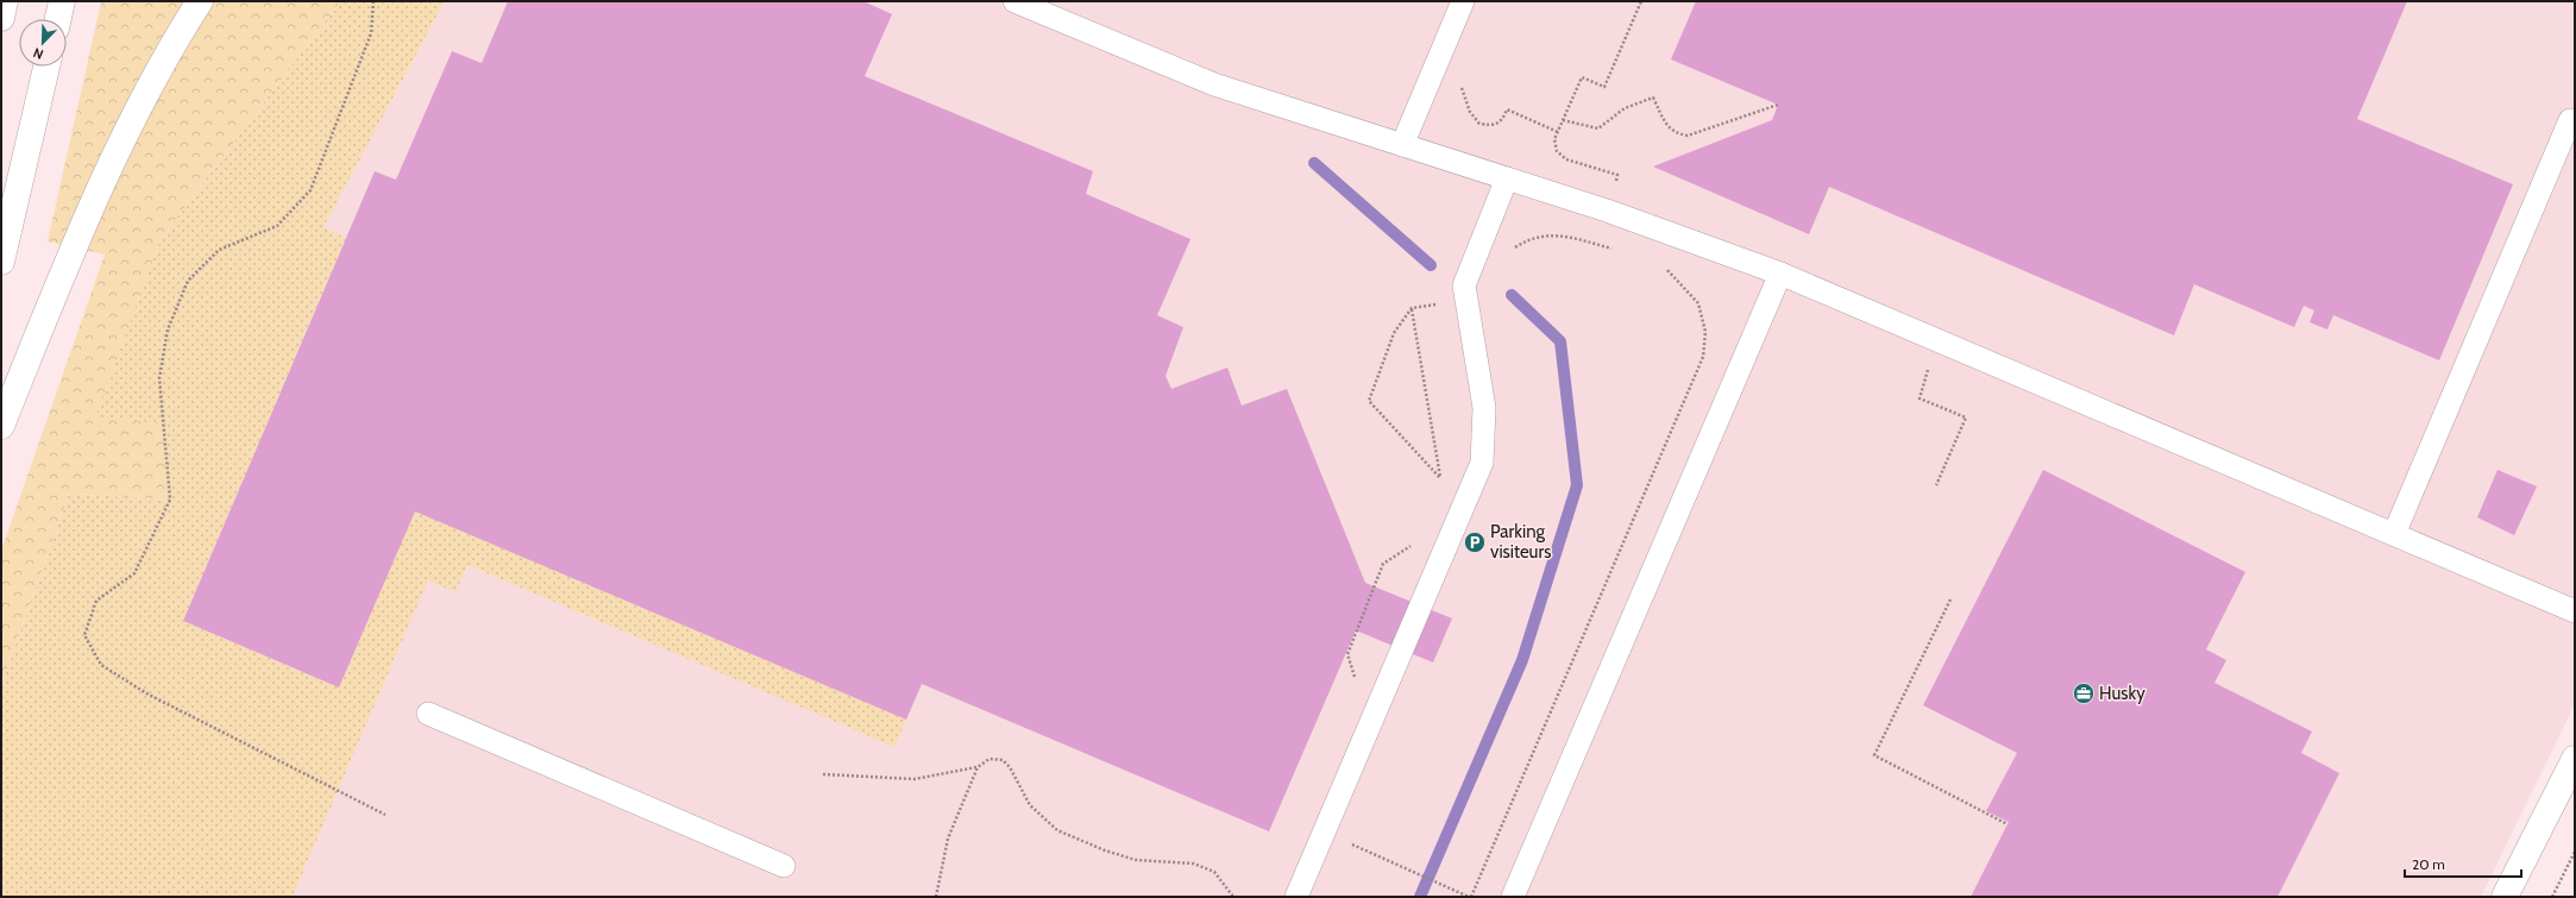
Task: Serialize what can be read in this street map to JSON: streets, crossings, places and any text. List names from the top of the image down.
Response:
{
  "places": {
    "parking": ["Parking visiteurs"],
    "office": ["Husky"]
  },
  "scale_bar": "20 m",
  "north": "bottom left"
}
